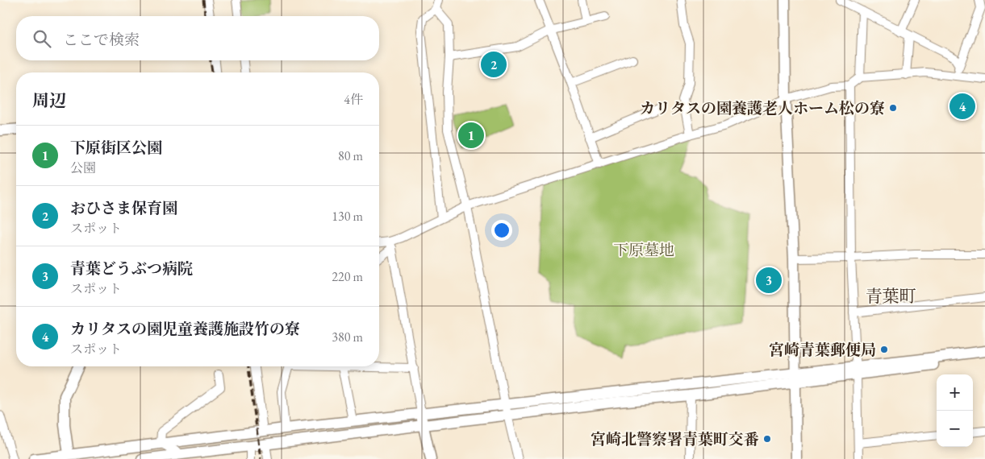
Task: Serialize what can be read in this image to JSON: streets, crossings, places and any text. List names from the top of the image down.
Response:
{
  "districts": ["青葉町"],
  "parks": ["下原墓地"],
  "places": ["カリタスの園養護老人ホーム松の寮", "宮崎青葉郵便局", "宮崎北警察署青葉町交番"],
  "page": {
    "search": "ここで検索",
    "pins": [
      "2",
      "4",
      "1",
      "3"
    ],
    "heading": ["周辺", "4件"],
    "list": [
      {
        "mark": "1",
        "name": "下原街区公園",
        "note": "公園",
        "value": "80 m"
      },
      {
        "mark": "2",
        "name": "おひさま保育園",
        "note": "スポット",
        "value": "130 m"
      },
      {
        "mark": "3",
        "name": "青葉どうぶつ病院",
        "note": "スポット",
        "value": "220 m"
      },
      {
        "mark": "4",
        "name": "カリタスの園児童養護施設竹の寮",
        "note": "スポット",
        "value": "380 m"
      }
    ],
    "map_buttons": ["+", "−"]
  }
}
